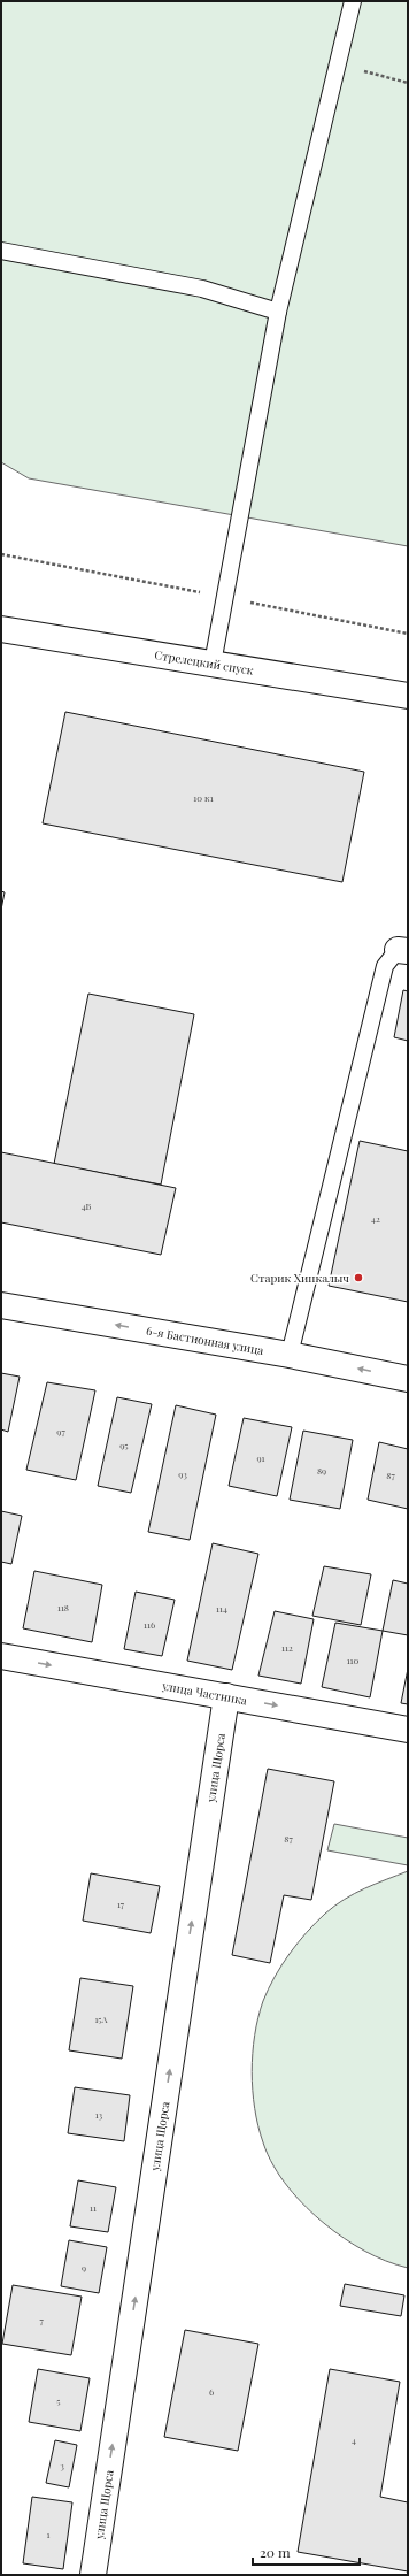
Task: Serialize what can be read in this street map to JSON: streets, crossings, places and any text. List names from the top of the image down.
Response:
{
  "streets": {
    "street": [
      "Стрелецкий спуск",
      "6-я Бастионная улица",
      "улица Частника",
      "улица Щорса"
    ]
  },
  "crossings": [
    ["улица Частника", "улица Щорса"]
  ],
  "one_way": ["6-я Бастионная улица", "улица Частника", "улица Щорса"],
  "places": ["Старик Хинкалыч"],
  "house_numbers": [
    "10 к1",
    "4Б",
    "42",
    "97",
    "95",
    "91",
    "89",
    "93",
    "87",
    "118",
    "114",
    "116",
    "112",
    "110",
    "87",
    "17",
    "15А",
    "13",
    "11",
    "9",
    "7",
    "6",
    "5",
    "4",
    "3",
    "1"
  ],
  "scale_bar": "20 m"
}
